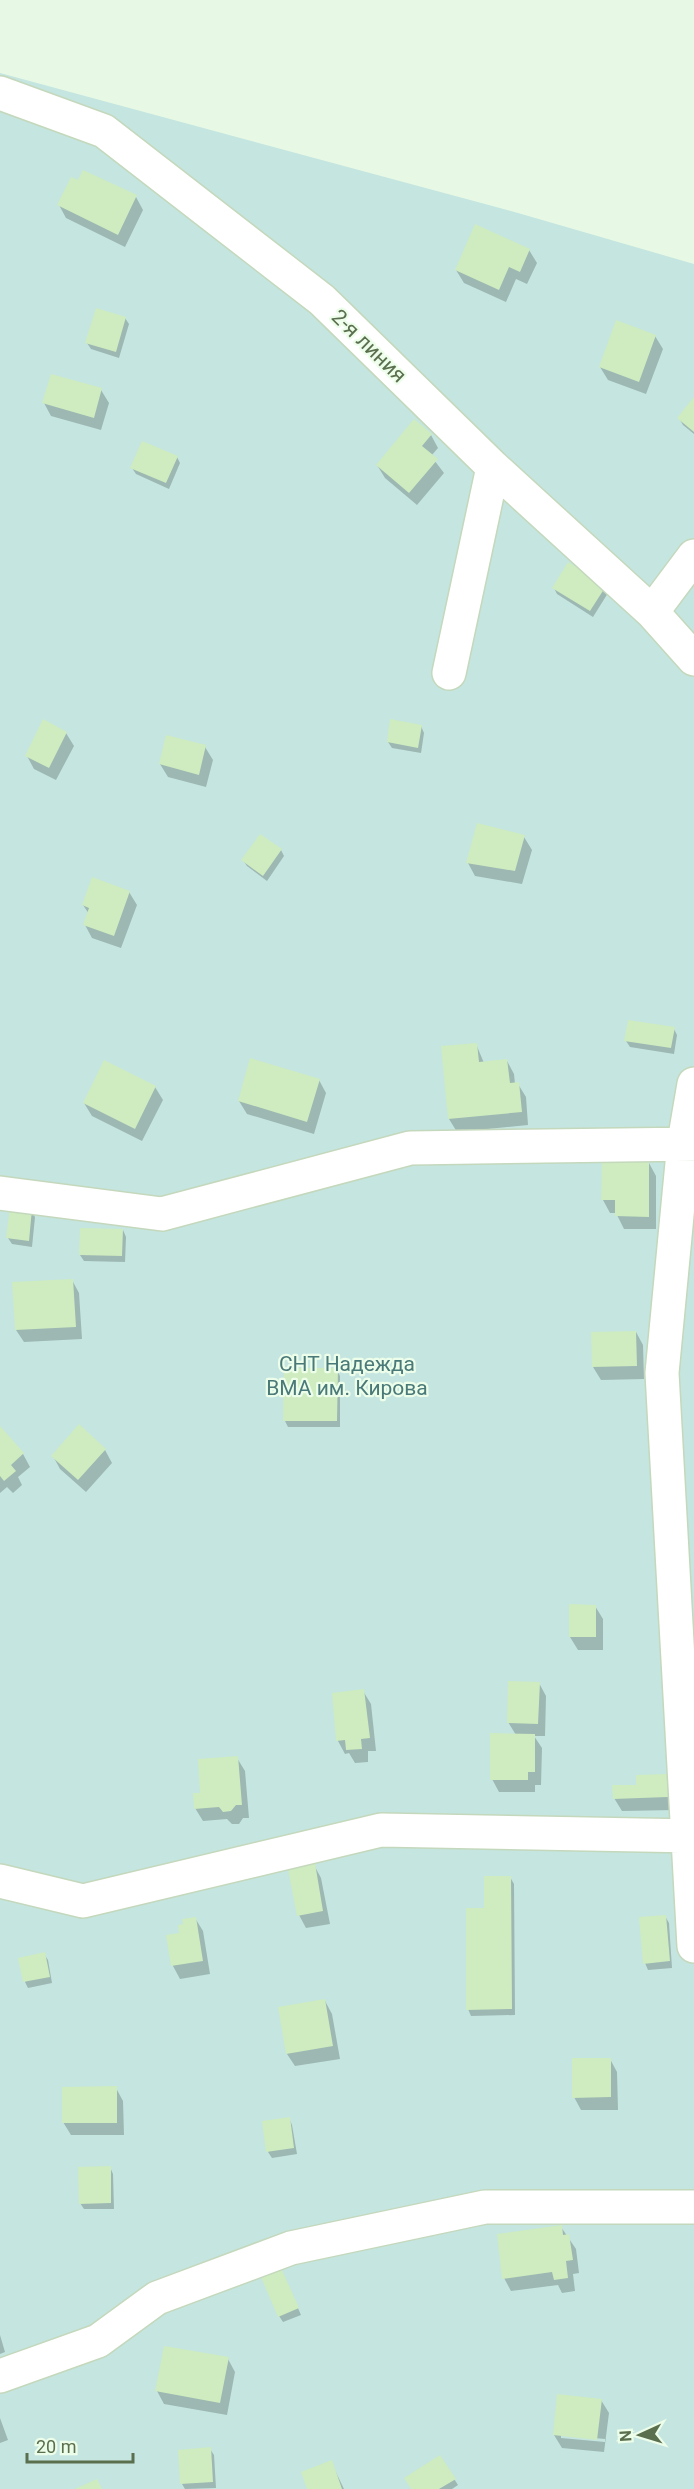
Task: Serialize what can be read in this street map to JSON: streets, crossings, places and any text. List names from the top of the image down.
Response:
{
  "streets": {
    "street": ["2-я линия"]
  },
  "parks": ["СНТ Надежда ВМА им. Кирова"],
  "scale_bar": "20 m",
  "north": "left"
}
